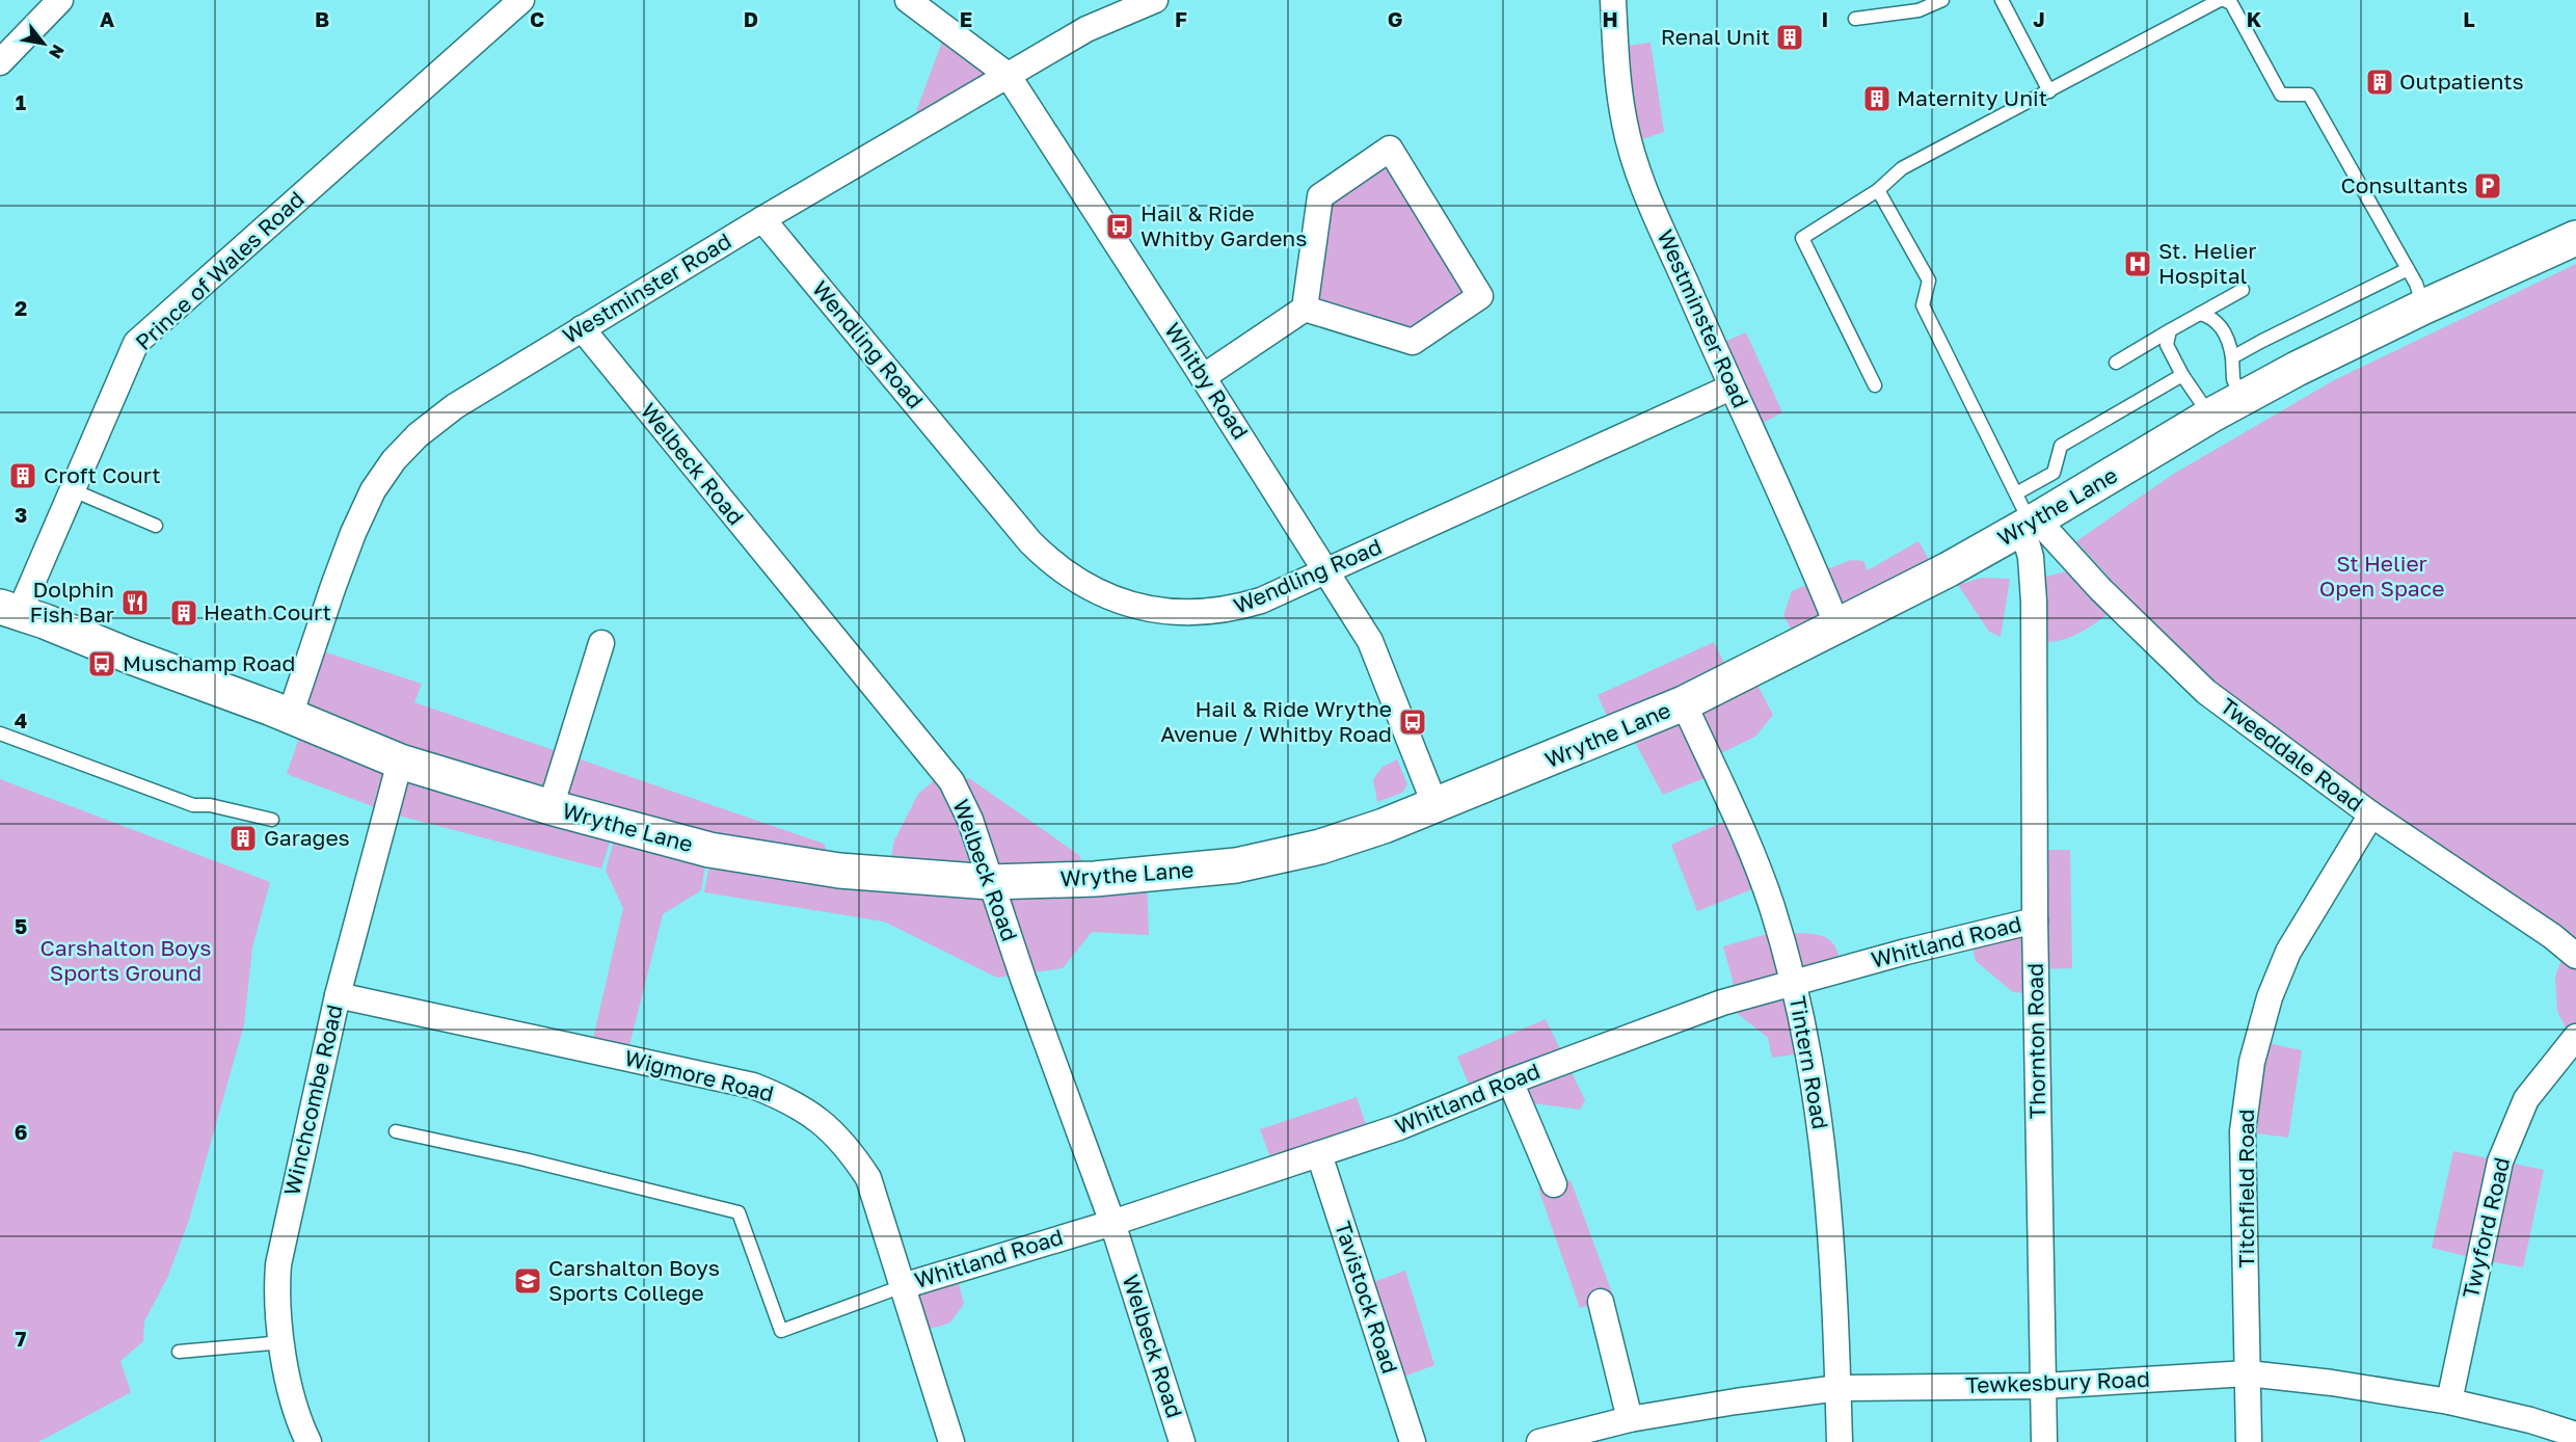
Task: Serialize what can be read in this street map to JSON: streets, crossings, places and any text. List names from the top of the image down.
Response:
{
  "streets": {
    "main road": ["Wrythe Lane"],
    "street": [
      "Prince of Wales Road",
      "Westminster Road",
      "Wendling Road",
      "Whitby Road",
      "Welbeck Road",
      "Tweeddale Road",
      "Whitland Road",
      "Thornton Road",
      "Tintern Road",
      "Wigmore Road",
      "Winchcombe Road",
      "Titchfield Road",
      "Twyford Road",
      "Tavistock Road",
      "Tewkesbury Road"
    ]
  },
  "crossings": [
    ["Prince of Wales Road", "Wrythe Lane"],
    ["Westminster Road", "Wendling Road"],
    ["Westminster Road", "Whitby Road"],
    ["Westminster Road", "Welbeck Road"],
    ["Westminster Road", "Wrythe Lane"],
    ["Wendling Road", "Whitby Road"],
    ["Whitby Road", "Wrythe Lane"],
    ["Welbeck Road", "Wrythe Lane"],
    ["Welbeck Road", "Whitland Road"],
    ["Wrythe Lane", "Tweeddale Road"],
    ["Wrythe Lane", "Thornton Road"],
    ["Wrythe Lane", "Tintern Road"],
    ["Wrythe Lane", "Winchcombe Road"],
    ["Tweeddale Road", "Thornton Road"],
    ["Tweeddale Road", "Titchfield Road"],
    ["Whitland Road", "Thornton Road"],
    ["Whitland Road", "Tintern Road"],
    ["Whitland Road", "Wigmore Road"],
    ["Whitland Road", "Tavistock Road"],
    ["Thornton Road", "Tewkesbury Road"],
    ["Tintern Road", "Tewkesbury Road"],
    ["Wigmore Road", "Winchcombe Road"],
    ["Titchfield Road", "Tewkesbury Road"],
    ["Twyford Road", "Tewkesbury Road"]
  ],
  "parks": ["St Helier Open Space", "Carshalton Boys Sports Ground"],
  "places": {
    "building": [
      "Renal Unit",
      "Outpatients",
      "Maternity Unit",
      "Croft Court",
      "Heath Court",
      "Garages"
    ],
    "parking": ["Consultants"],
    "bus stop": ["Hail & Ride Whitby Gardens", "Muschamp Road", "Hail & Ride Wrythe Avenue / Whitby Road"],
    "hospital": ["St. Helier Hospital"],
    "restaurant": ["Dolphin Fish Bar"],
    "school or university": ["Carshalton Boys Sports College"]
  },
  "north": "bottom right",
  "grid": {
    "columns": [
      "A",
      "B",
      "C",
      "D",
      "E",
      "F",
      "G",
      "H",
      "I",
      "J",
      "K",
      "L"
    ],
    "rows": [
      "1",
      "2",
      "3",
      "4",
      "5",
      "6",
      "7"
    ]
  }
}
